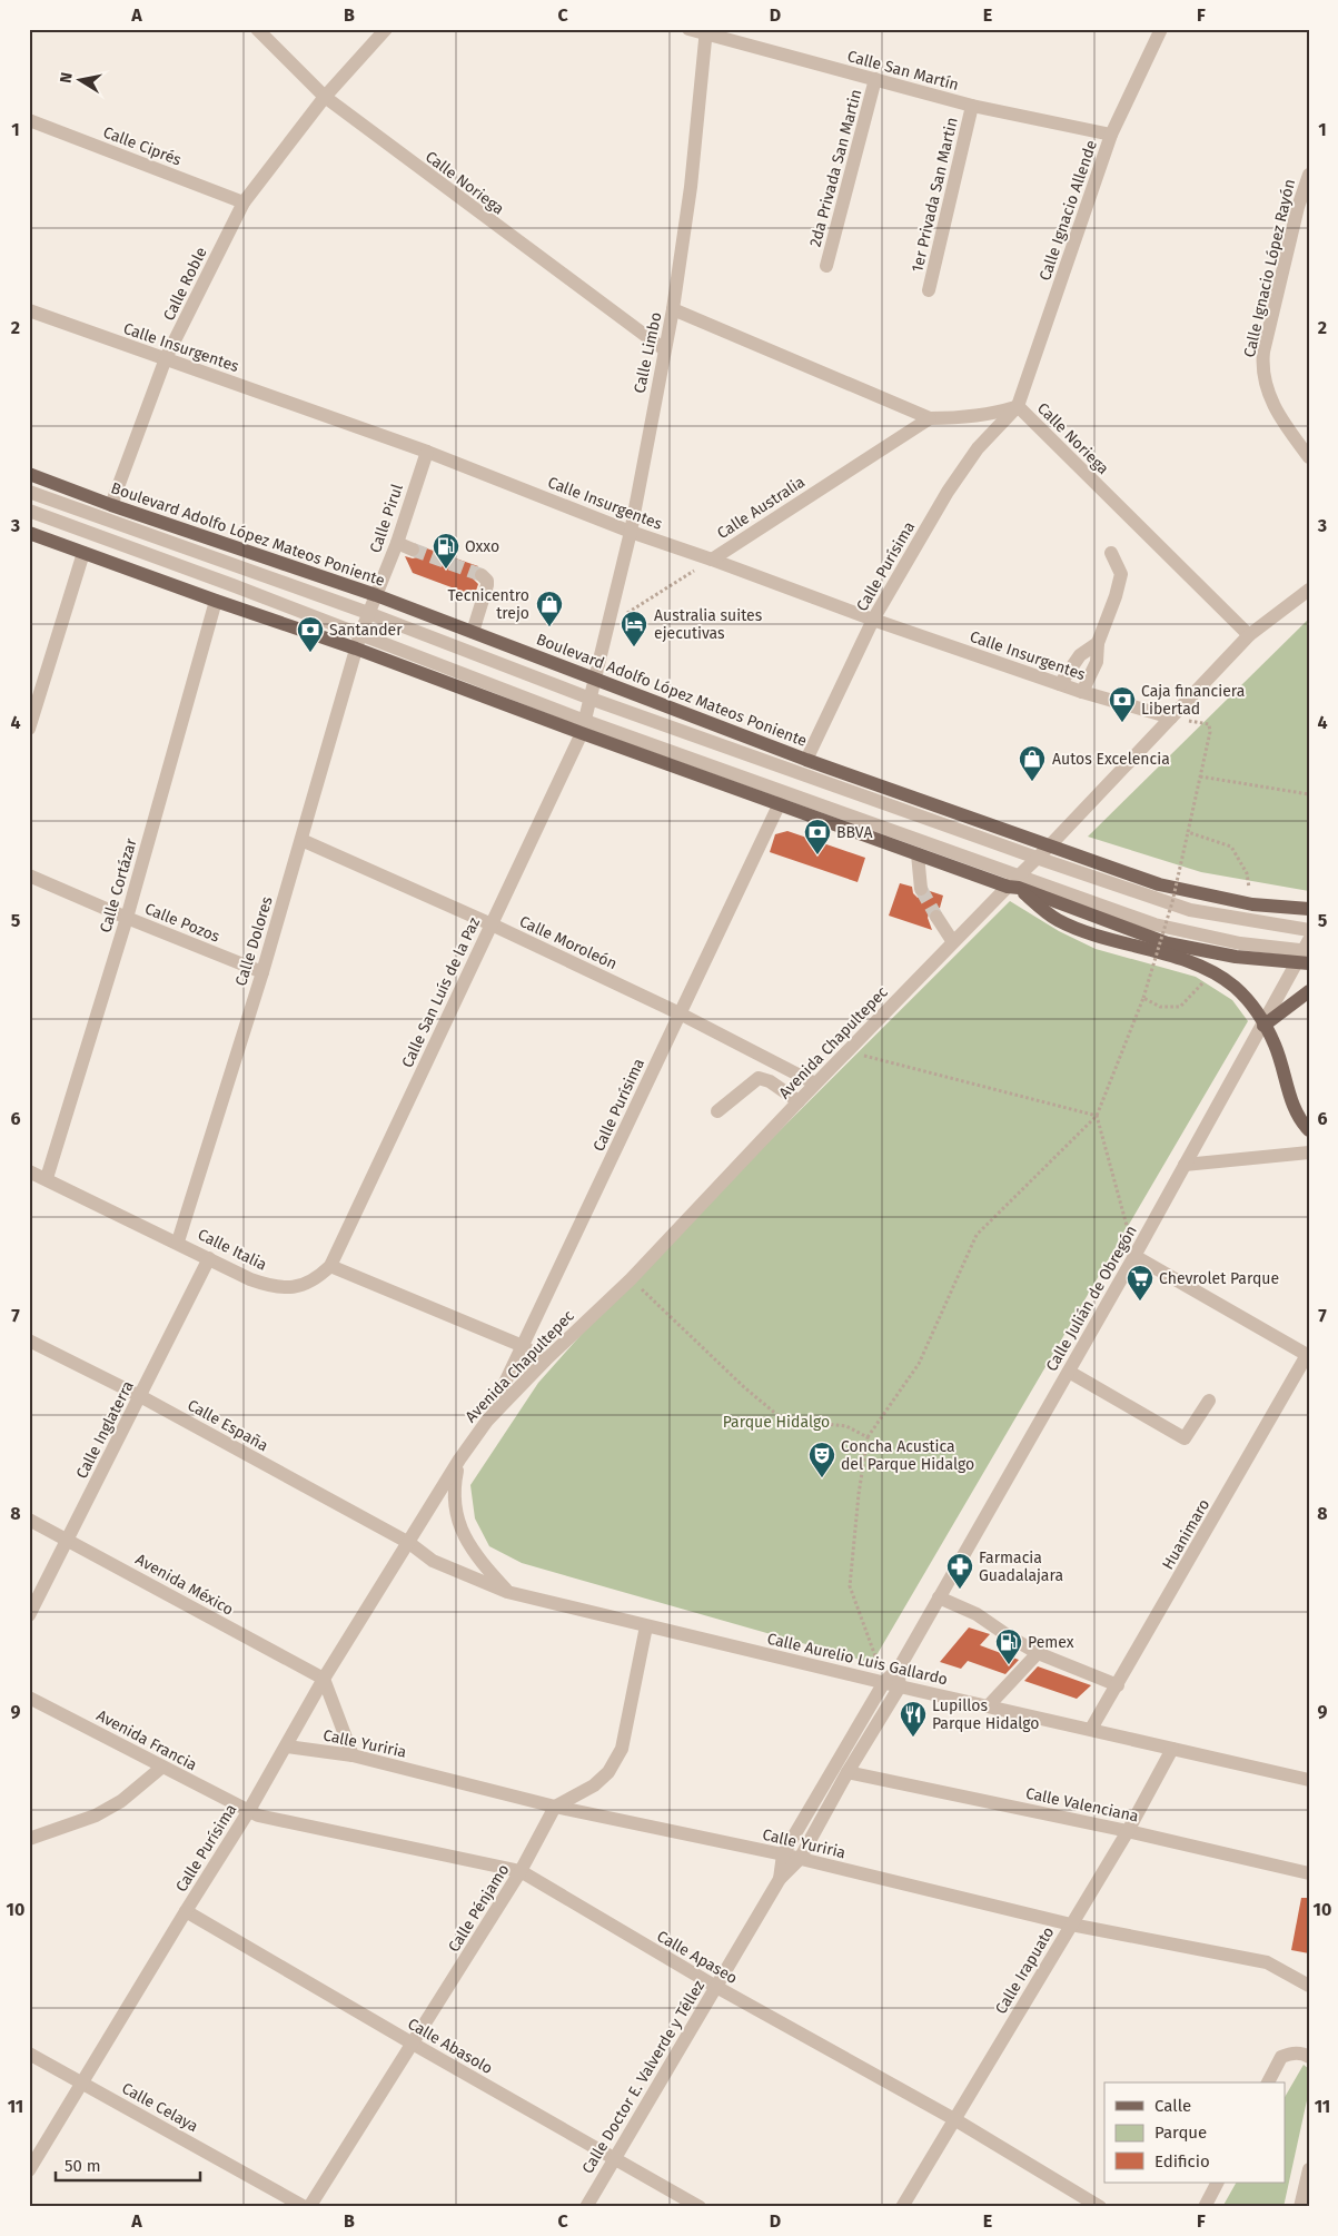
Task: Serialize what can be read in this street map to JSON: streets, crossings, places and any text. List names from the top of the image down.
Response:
{
  "streets": {
    "main road": ["Boulevard Adolfo López Mateos Poniente"],
    "street": [
      "Calle San Martín",
      "Calle Ciprés",
      "2da Privada San Martin",
      "Calle Noriega",
      "1er Privada San Martin",
      "Calle Ignacio Allende",
      "Calle Ignacio López Rayón",
      "Calle Roble",
      "Calle Insurgentes",
      "Calle Limbo",
      "Calle Australia",
      "Calle Pirul",
      "Calle Purísima",
      "Calle Cortázar",
      "Calle Pozos",
      "Calle Dolores",
      "Calle Moroleón",
      "Calle San Luís de la Paz",
      "Avenida Chapultepec",
      "Calle Italia",
      "Calle Julián de Obregón",
      "Calle España",
      "Calle Inglaterra",
      "Huanimaro",
      "Avenida México",
      "Calle Aurelio Luis Gallardo",
      "Avenida Francia",
      "Calle Yuriria",
      "Calle Valenciana",
      "Calle Pénjamo",
      "Calle Apaseo",
      "Calle Irapuato",
      "Calle Abasolo",
      "Calle Doctor E. Valverde y Téllez",
      "Calle Celaya"
    ]
  },
  "crossings": [
    ["Calle San Martín", "2da Privada San Martin"],
    ["Calle San Martín", "1er Privada San Martin"],
    ["Calle San Martín", "Calle Ignacio Allende"],
    ["Calle San Martín", "Calle Limbo"],
    ["Calle Ciprés", "Calle Roble"],
    ["Calle Noriega", "Calle Ignacio Allende"],
    ["Calle Noriega", "Calle Roble"],
    ["Calle Noriega", "Calle Limbo"],
    ["Calle Noriega", "Calle Australia"],
    ["Calle Noriega", "Calle Purísima"],
    ["Calle Noriega", "Avenida Chapultepec"],
    ["Calle Ignacio Allende", "Calle Purísima"],
    ["Calle Roble", "Calle Insurgentes"],
    ["Calle Roble", "Boulevard Adolfo López Mateos Poniente"],
    ["Calle Insurgentes", "Calle Limbo"],
    ["Calle Insurgentes", "Calle Australia"],
    ["Calle Insurgentes", "Calle Pirul"],
    ["Calle Insurgentes", "Calle Purísima"],
    ["Calle Insurgentes", "Avenida Chapultepec"],
    ["Calle Limbo", "Calle Australia"],
    ["Calle Limbo", "Boulevard Adolfo López Mateos Poniente"],
    ["Calle Limbo", "Calle San Luís de la Paz"],
    ["Calle Pirul", "Boulevard Adolfo López Mateos Poniente"],
    ["Calle Pirul", "Calle Dolores"],
    ["Boulevard Adolfo López Mateos Poniente", "Calle Purísima"],
    ["Boulevard Adolfo López Mateos Poniente", "Avenida Chapultepec"],
    ["Calle Purísima", "Calle Moroleón"],
    ["Calle Purísima", "Avenida Chapultepec"],
    ["Calle Purísima", "Calle España"],
    ["Calle Purísima", "Avenida México"],
    ["Calle Purísima", "Calle Aurelio Luis Gallardo"],
    ["Calle Purísima", "Avenida Francia"],
    ["Calle Purísima", "Calle Yuriria"],
    ["Calle Purísima", "Calle Apaseo"],
    ["Calle Purísima", "Calle Abasolo"],
    ["Calle Purísima", "Calle Celaya"],
    ["Calle Cortázar", "Calle Pozos"],
    ["Calle Cortázar", "Calle Italia"],
    ["Calle Pozos", "Calle Dolores"],
    ["Calle Dolores", "Calle Moroleón"],
    ["Calle Dolores", "Calle Italia"],
    ["Calle Moroleón", "Calle San Luís de la Paz"],
    ["Calle Moroleón", "Avenida Chapultepec"],
    ["Calle San Luís de la Paz", "Calle Italia"],
    ["Avenida Chapultepec", "Calle España"],
    ["Avenida Chapultepec", "Calle Aurelio Luis Gallardo"],
    ["Calle Italia", "Calle Inglaterra"],
    ["Calle Julián de Obregón", "Calle Aurelio Luis Gallardo"],
    ["Calle Julián de Obregón", "Calle Doctor E. Valverde y Téllez"],
    ["Calle España", "Calle Inglaterra"],
    ["Calle España", "Calle Aurelio Luis Gallardo"],
    ["Calle Inglaterra", "Avenida México"],
    ["Huanimaro", "Calle Aurelio Luis Gallardo"],
    ["Calle Aurelio Luis Gallardo", "Calle Irapuato"],
    ["Calle Aurelio Luis Gallardo", "Calle Doctor E. Valverde y Téllez"],
    ["Avenida Francia", "Calle Apaseo"],
    ["Calle Yuriria", "Calle Pénjamo"],
    ["Calle Yuriria", "Calle Irapuato"],
    ["Calle Yuriria", "Calle Doctor E. Valverde y Téllez"],
    ["Calle Valenciana", "Calle Irapuato"],
    ["Calle Valenciana", "Calle Doctor E. Valverde y Téllez"],
    ["Calle Pénjamo", "Calle Apaseo"],
    ["Calle Pénjamo", "Calle Abasolo"],
    ["Calle Apaseo", "Calle Irapuato"],
    ["Calle Apaseo", "Calle Doctor E. Valverde y Téllez"],
    ["Calle Abasolo", "Calle Doctor E. Valverde y Téllez"]
  ],
  "parks": ["Parque Hidalgo"],
  "places": {
    "fuel station": ["Oxxo", "Pemex"],
    "shop": ["Tecnicentro trejo", "Autos Excelencia"],
    "hotel": ["Australia suites ejecutivas"],
    "bank": ["Santander", "Caja financiera Libertad", "BBVA"],
    "supermarket": ["Chevrolet Parque"],
    "theatre": ["Concha Acustica del Parque Hidalgo"],
    "pharmacy": ["Farmacia Guadalajara"],
    "restaurant": ["Lupillos Parque Hidalgo"]
  },
  "legend": ["Calle", "Parque", "Edificio"],
  "scale_bar": "50 m",
  "north": "left",
  "grid": {
    "columns": [
      "A",
      "B",
      "C",
      "D",
      "E",
      "F"
    ],
    "rows": [
      "1",
      "2",
      "3",
      "4",
      "5",
      "6",
      "7",
      "8",
      "9",
      "10",
      "11"
    ]
  }
}
